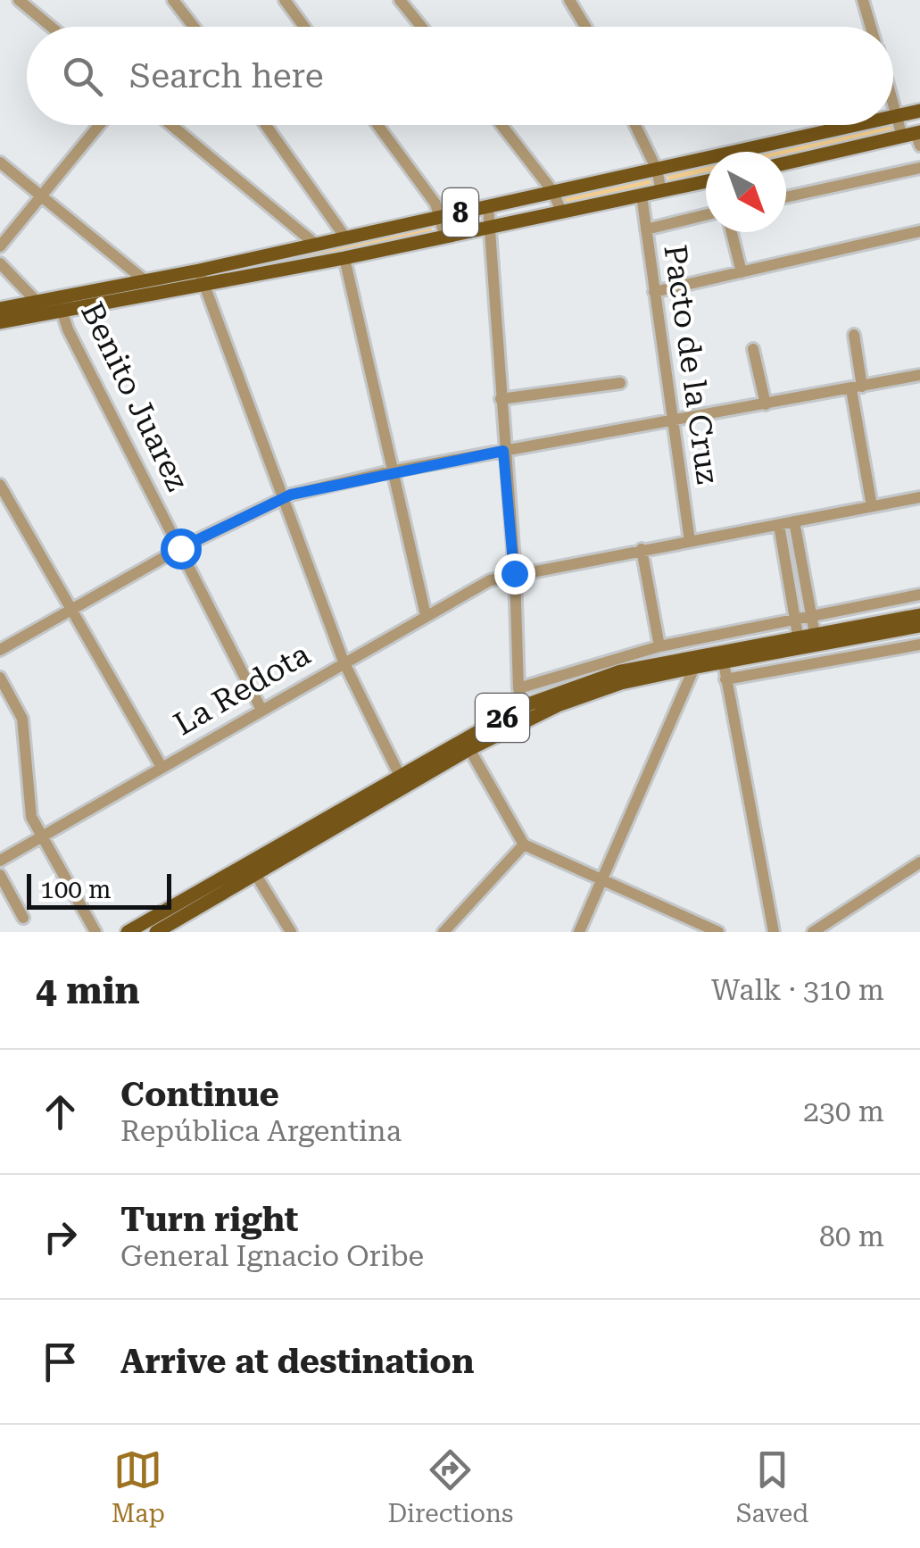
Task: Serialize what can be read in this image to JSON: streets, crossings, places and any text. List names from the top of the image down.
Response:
{
  "streets": {
    "main road": ["8", "26"],
    "street": ["Pacto de la Cruz", "Benito Juarez", "La Redota"]
  },
  "crossings": [
    ["8", "Pacto de la Cruz"],
    ["8", "Benito Juarez"],
    ["Pacto de la Cruz", "La Redota"],
    ["Benito Juarez", "La Redota"]
  ],
  "scale_bar": "100 m",
  "north": "bottom right",
  "page": {
    "search": "Search here",
    "scale": "100 m",
    "heading": ["4 min", "Walk · 310 m"],
    "list": [
      ["Continue", "República Argentina", "230 m"],
      ["Turn right", "General Ignacio Oribe", "80 m"],
      "Arrive at destination"
    ],
    "nav": ["Map", "Directions", "Saved"]
  }
}
